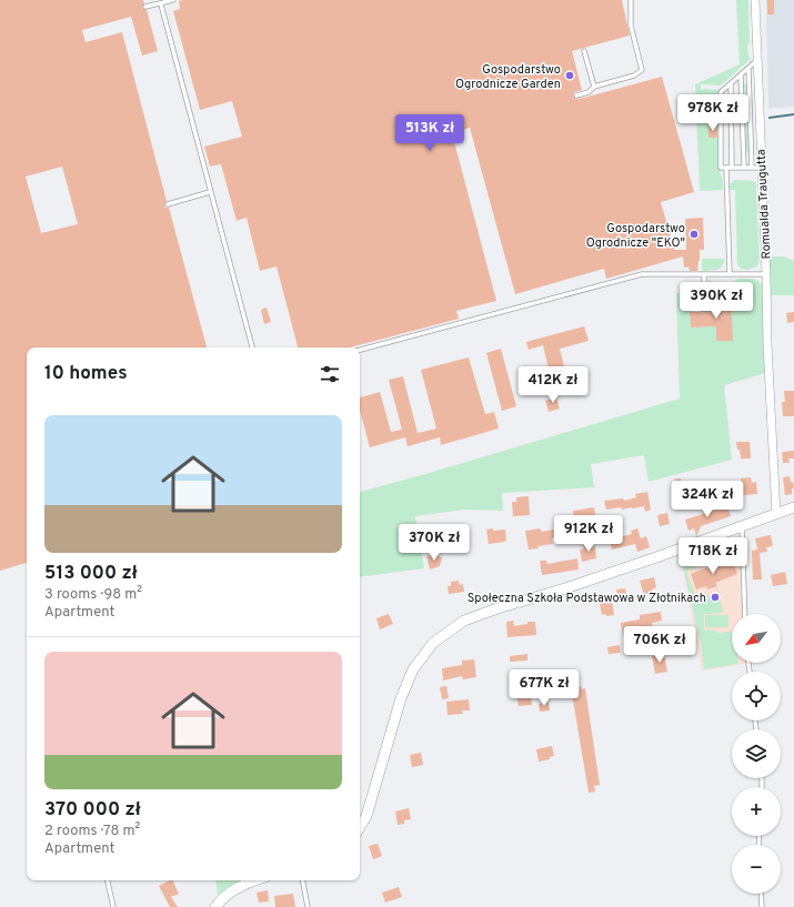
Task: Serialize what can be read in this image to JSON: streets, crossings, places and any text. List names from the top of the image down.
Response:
{
  "streets": {
    "street": ["Romualda Traugutta"]
  },
  "places": ["Gospodarstwo Ogrodnicze Garden", "Gospodarstwo Ogrodnicze \"EKO\"", "Społeczna Szkoła Podstawowa w Złotnikach"],
  "north": "bottom left",
  "page": {
    "price": [
      "978K zł",
      "513K zł",
      "390K zł",
      "412K zł",
      "324K zł",
      "912K zł",
      "370K zł",
      "718K zł",
      "706K zł",
      "677K zł"
    ],
    "heading": "10 homes",
    "list": [
      {
        "name": "513 000 zł",
        "note": "3 rooms · 98 m² · Apartment"
      },
      {
        "name": "370 000 zł",
        "note": "2 rooms · 78 m² · Apartment"
      }
    ],
    "map_buttons": ["+", "−"]
  }
}
